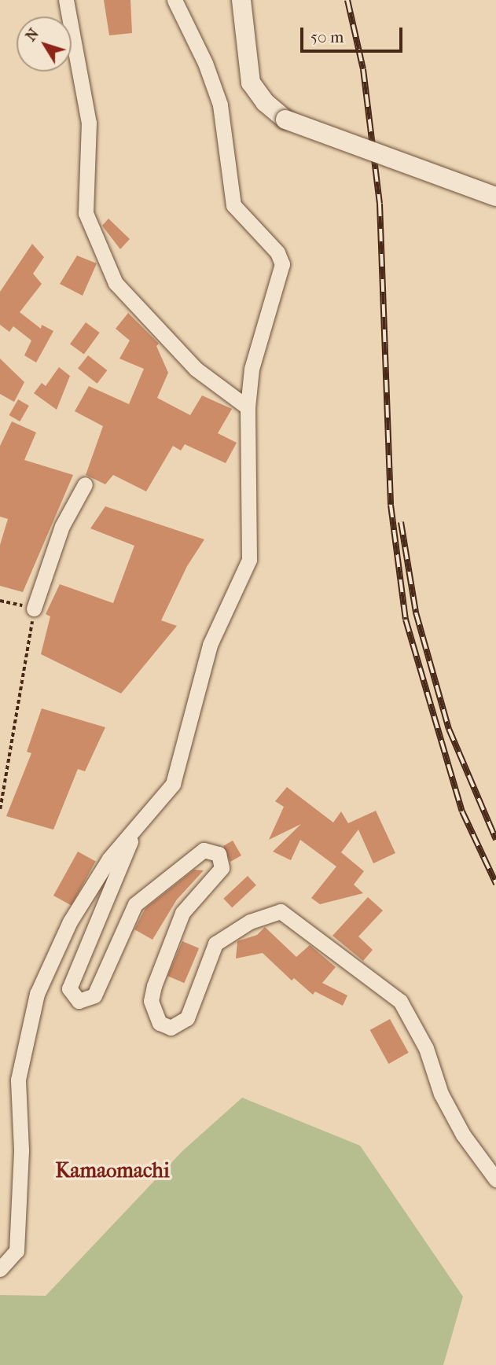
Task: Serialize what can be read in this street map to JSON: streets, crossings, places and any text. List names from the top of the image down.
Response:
{
  "districts": ["Kamaomachi"],
  "scale_bar": "50 m",
  "north": "top left"
}
